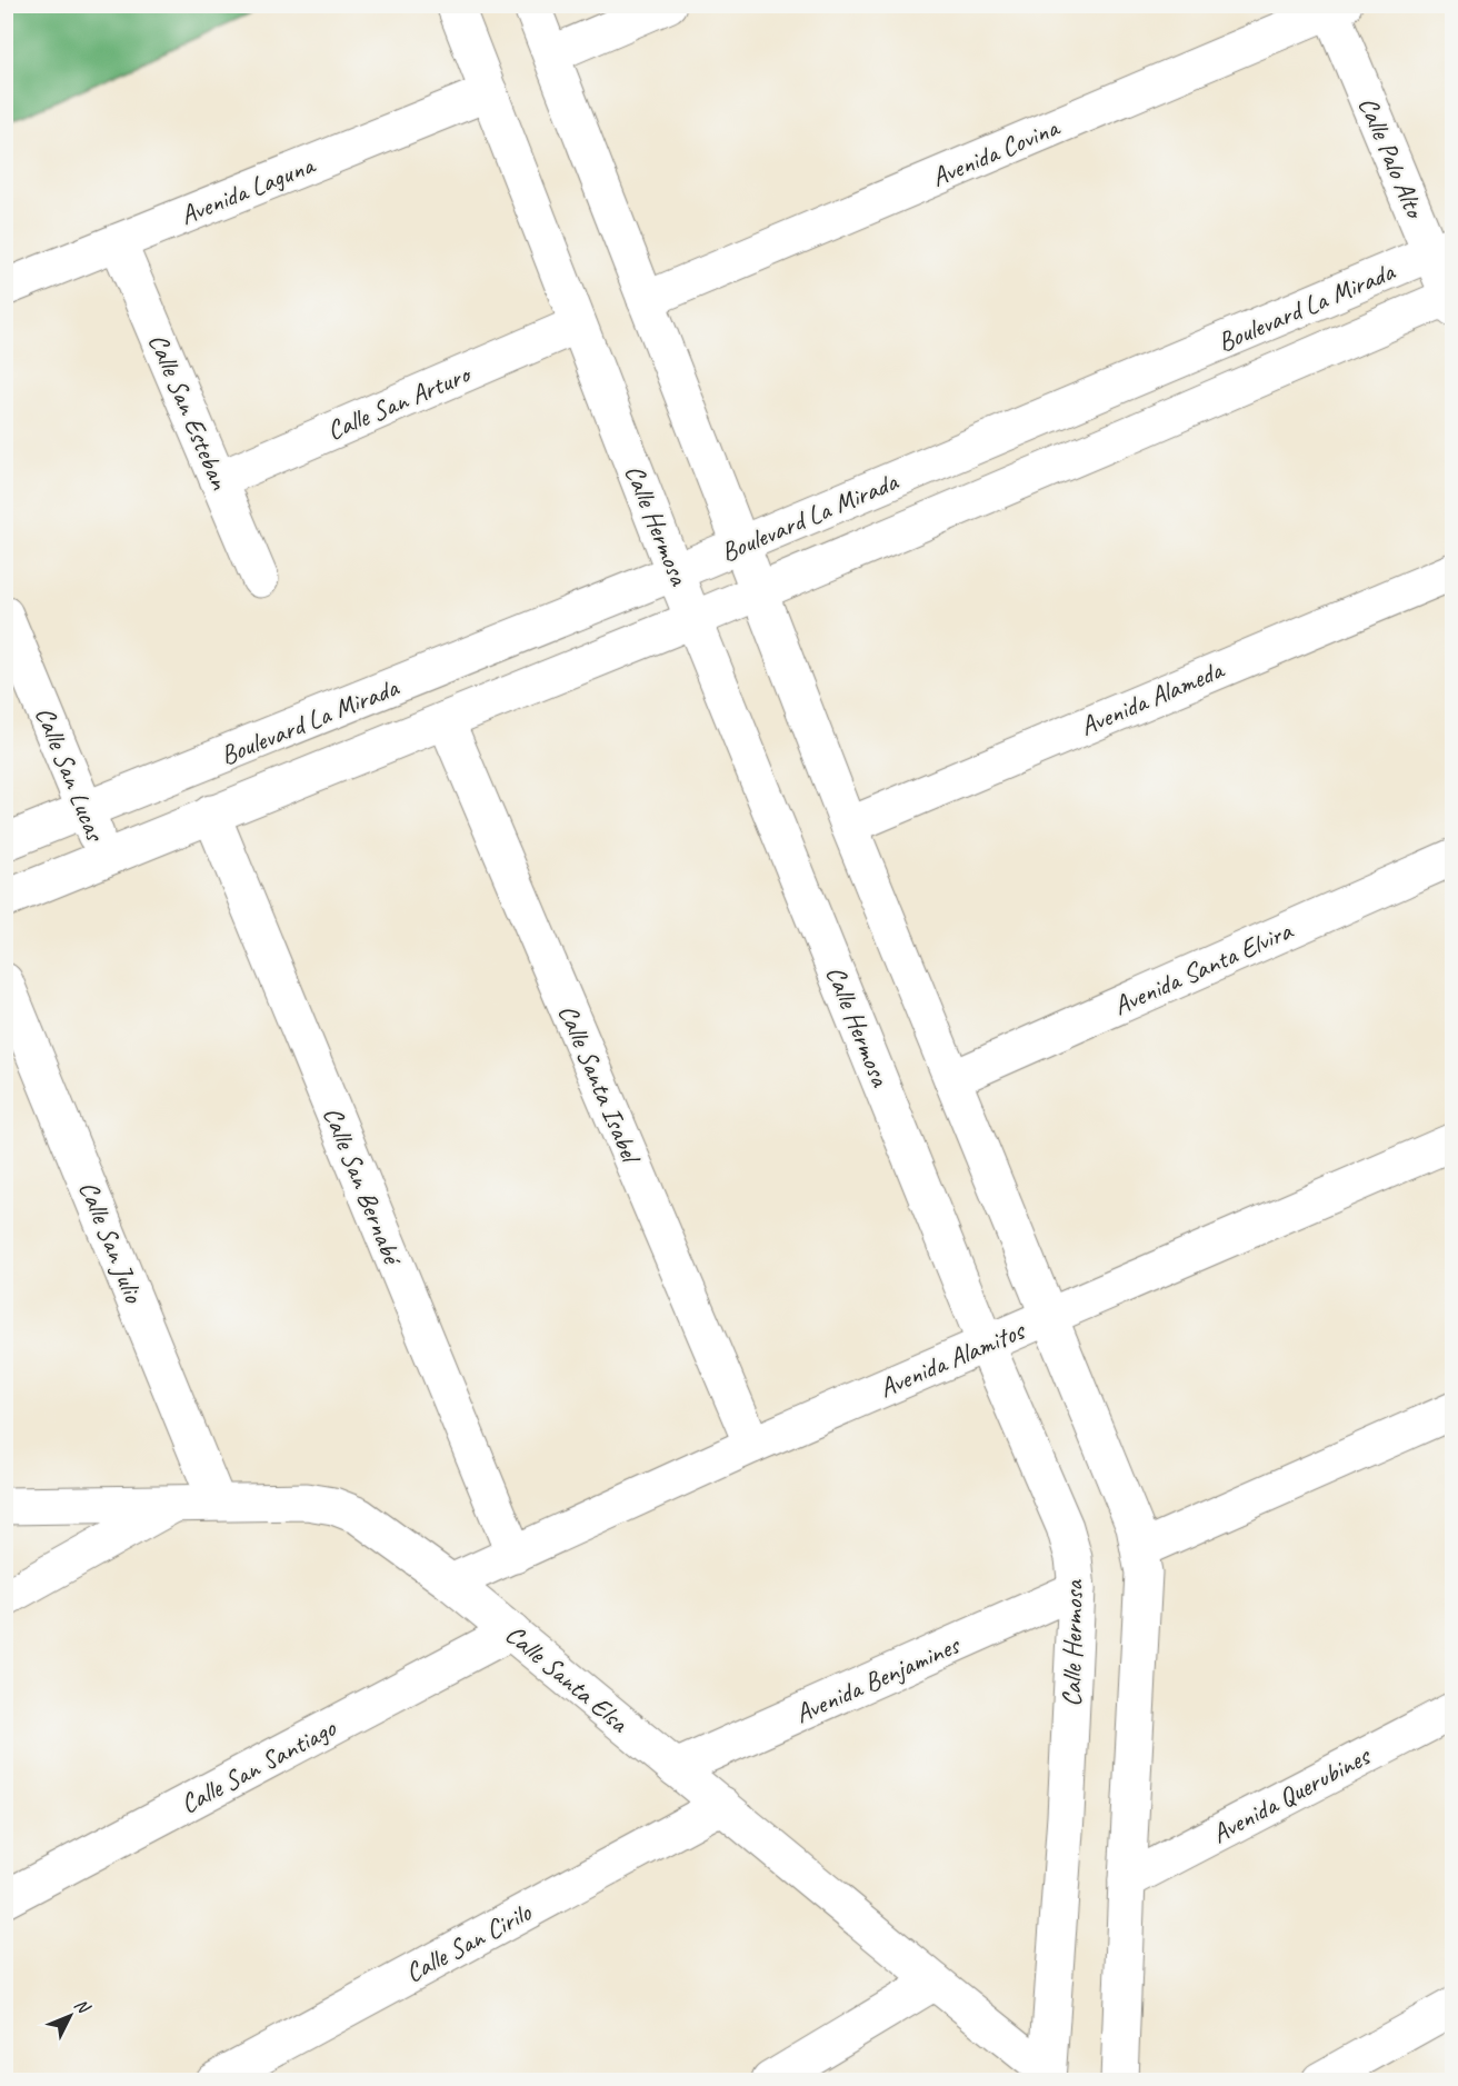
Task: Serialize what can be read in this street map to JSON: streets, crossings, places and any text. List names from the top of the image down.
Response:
{
  "streets": {
    "street": [
      "Avenida Covina",
      "Calle Palo Alto",
      "Avenida Laguna",
      "Boulevard La Mirada",
      "Calle San Arturo",
      "Calle San Esteban",
      "Calle Hermosa",
      "Avenida Alameda",
      "Calle San Lucas",
      "Avenida Santa Elvira",
      "Calle Santa Isabel",
      "Calle San Bernabé",
      "Calle San Julio",
      "Avenida Alamitos",
      "Calle Santa Elsa",
      "Avenida Benjamines",
      "Calle San Santiago",
      "Avenida Querubines",
      "Calle San Cirilo"
    ]
  },
  "crossings": [
    ["Avenida Covina", "Calle Palo Alto"],
    ["Calle Palo Alto", "Boulevard La Mirada"],
    ["Avenida Laguna", "Calle San Esteban"],
    ["Avenida Laguna", "Calle Hermosa"],
    ["Boulevard La Mirada", "Calle Hermosa"],
    ["Boulevard La Mirada", "Calle San Lucas"],
    ["Boulevard La Mirada", "Calle Santa Isabel"],
    ["Boulevard La Mirada", "Calle San Bernabé"],
    ["Calle San Arturo", "Calle San Esteban"],
    ["Calle San Arturo", "Calle Hermosa"],
    ["Calle Hermosa", "Avenida Alamitos"],
    ["Calle Hermosa", "Calle Santa Elsa"],
    ["Calle Hermosa", "Avenida Benjamines"],
    ["Calle Santa Isabel", "Avenida Alamitos"],
    ["Calle San Bernabé", "Avenida Alamitos"],
    ["Calle San Julio", "Calle Santa Elsa"],
    ["Avenida Alamitos", "Calle Santa Elsa"],
    ["Calle Santa Elsa", "Avenida Benjamines"],
    ["Calle Santa Elsa", "Calle San Santiago"],
    ["Calle Santa Elsa", "Calle San Cirilo"]
  ],
  "north": "top right"
}
